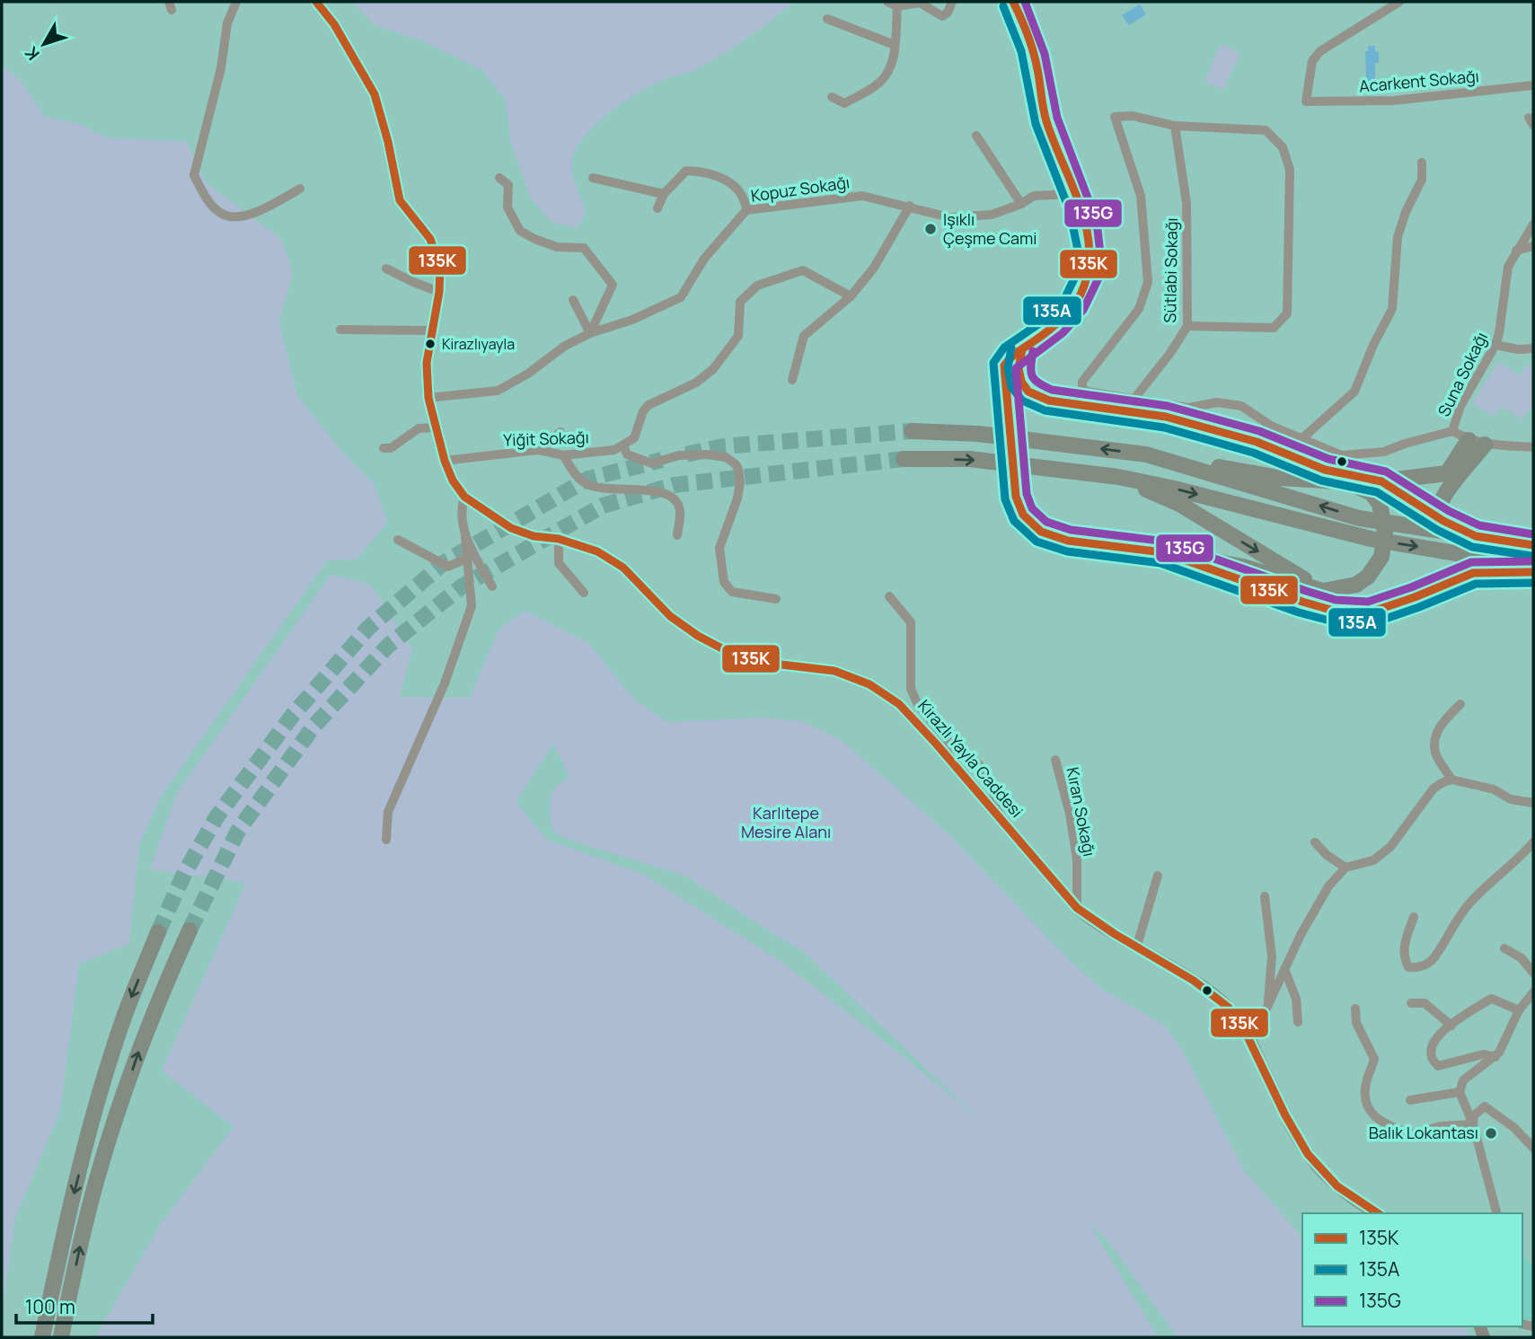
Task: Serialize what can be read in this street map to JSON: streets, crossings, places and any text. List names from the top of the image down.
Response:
{
  "streets": {
    "main road": ["Kirazlı Yayla Caddesi"],
    "street": [
      "Acarkent Sokağı",
      "Kopuz Sokağı",
      "Sütlabi Sokağı",
      "Suna Sokağı",
      "Yiğit Sokağı",
      "Kıran Sokağı"
    ]
  },
  "crossings": [
    ["Kopuz Sokağı", "Kirazlı Yayla Caddesi"],
    ["Yiğit Sokağı", "Kirazlı Yayla Caddesi"],
    ["Kirazlı Yayla Caddesi", "Kıran Sokağı"]
  ],
  "parks": ["Karlıtepe Mesire Alanı"],
  "places": ["Işıklı Çeşme Cami", "Kirazlıyayla", "Balık Lokantası"],
  "lines": ["transit line 135K", "transit line 135G", "transit line 135A"],
  "legend": ["135K", "135A", "135G"],
  "scale_bar": "100 m",
  "north": "bottom left"
}
